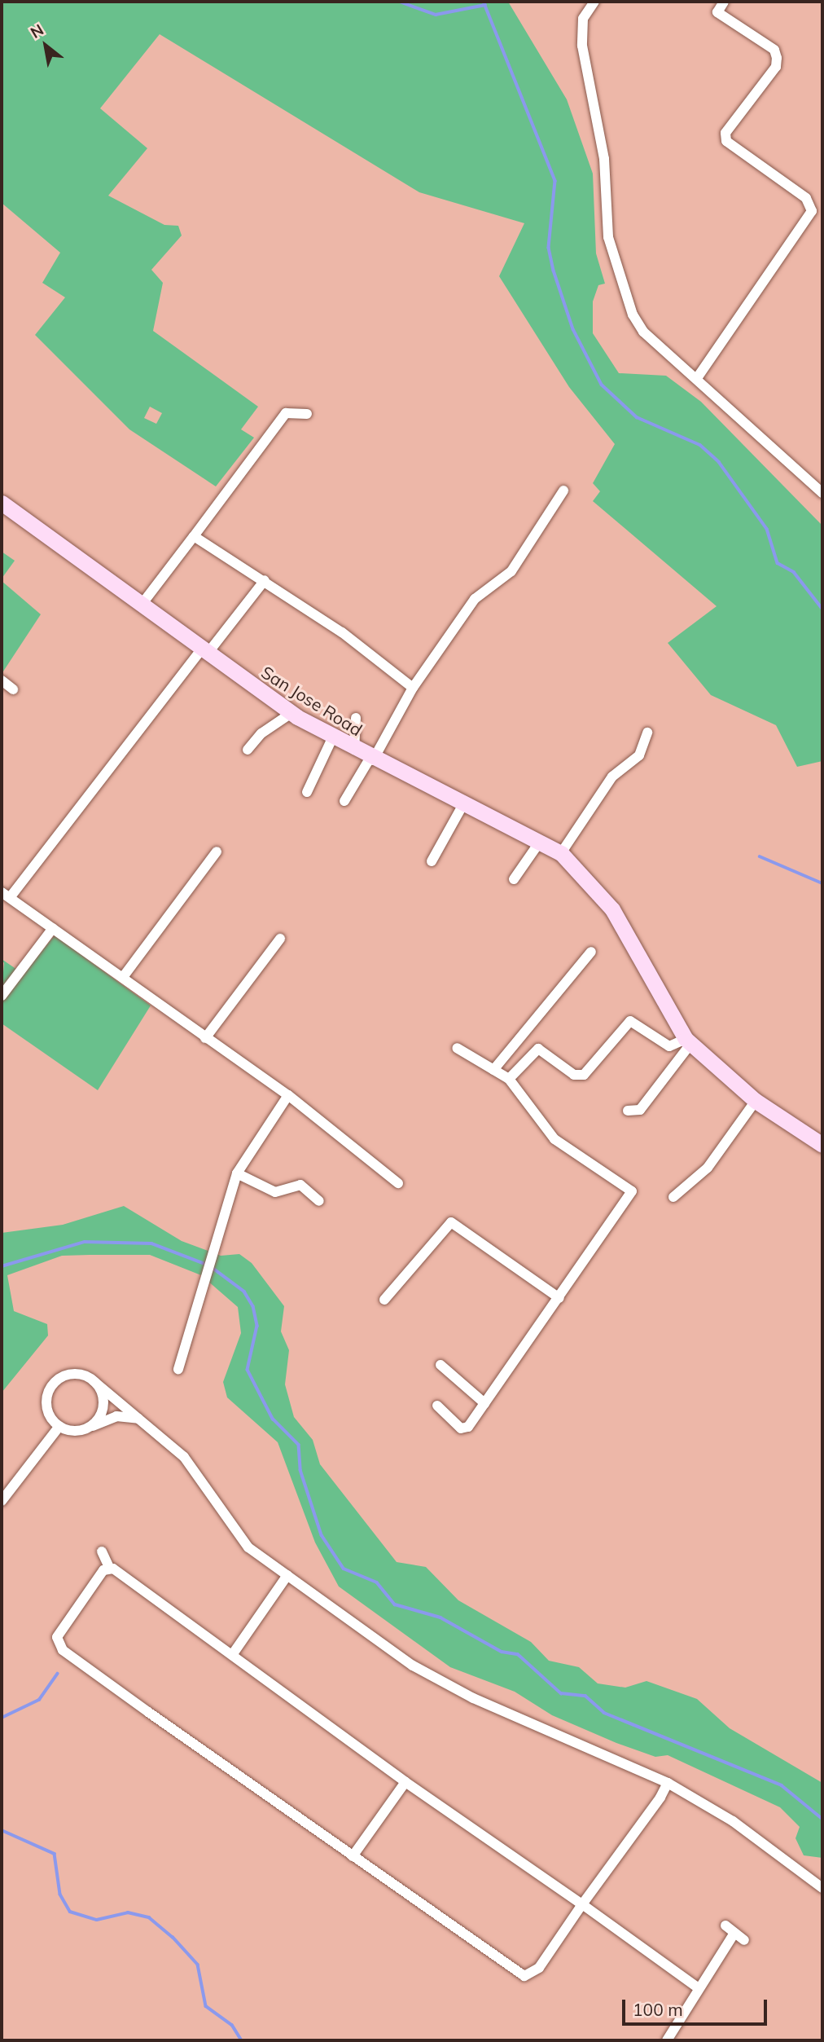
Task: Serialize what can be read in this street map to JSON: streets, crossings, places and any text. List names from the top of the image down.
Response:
{
  "streets": {
    "street": ["San Jose Road"]
  },
  "scale_bar": "100 m",
  "north": "top left"
}
